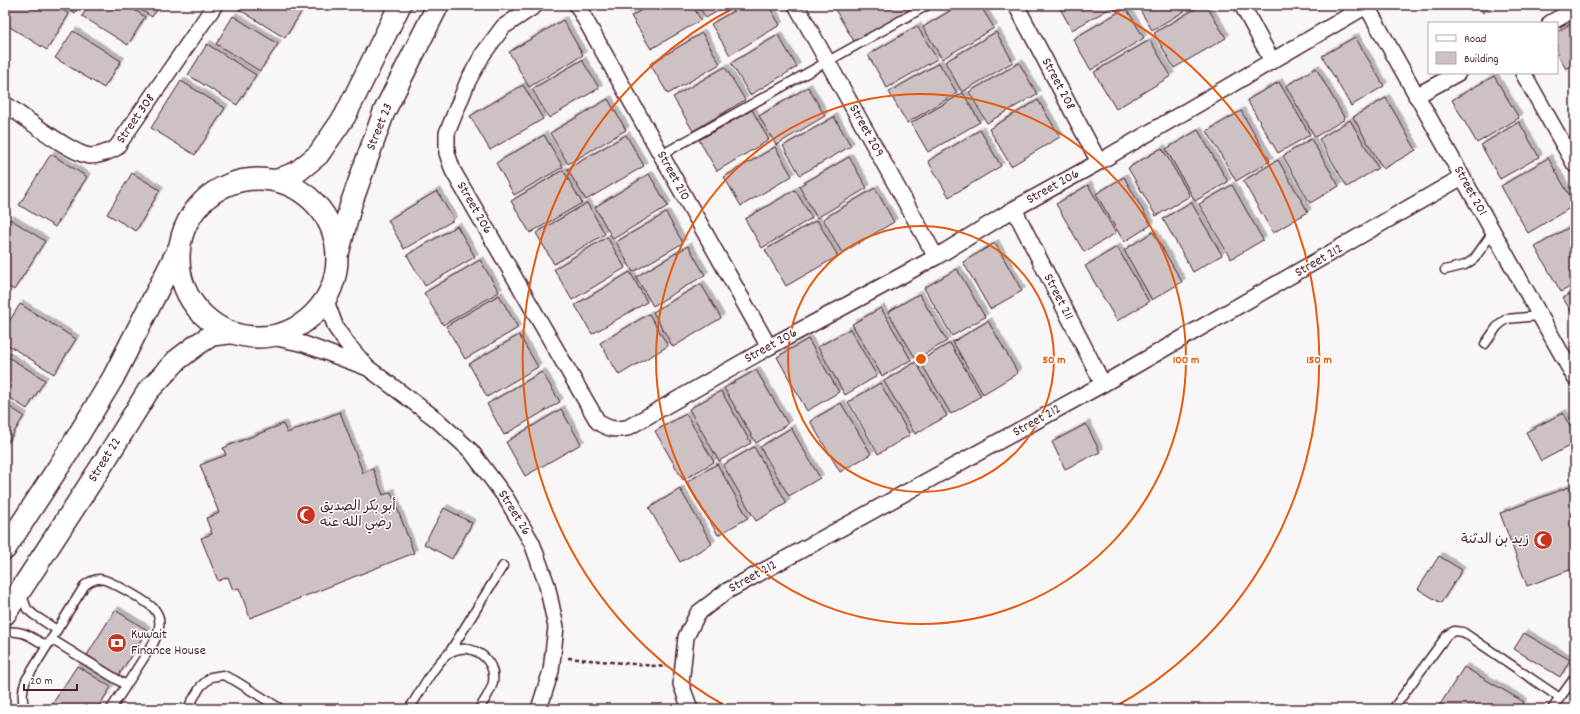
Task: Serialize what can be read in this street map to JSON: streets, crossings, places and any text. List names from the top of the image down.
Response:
{
  "streets": {
    "street": [
      "Street 208",
      "Street 308",
      "Street 23",
      "Street 209",
      "Street 210",
      "Street 206",
      "Street 201",
      "Street 212",
      "Street 211",
      "Street 22",
      "Street 26"
    ]
  },
  "crossings": [
    ["Street 208", "Street 206"],
    ["Street 209", "Street 206"],
    ["Street 210", "Street 206"],
    ["Street 206", "Street 201"],
    ["Street 206", "Street 211"],
    ["Street 201", "Street 212"],
    ["Street 212", "Street 211"]
  ],
  "places": {
    "mosque": ["أبو بكر الصديق رضي الله عنه", "زيد بن الدثنة"],
    "bank": ["Kuwait Finance House"]
  },
  "legend": ["Road", "Building"],
  "scale_bar": "20 m",
  "rings": ["50 m", "100 m", "150 m"]
}
